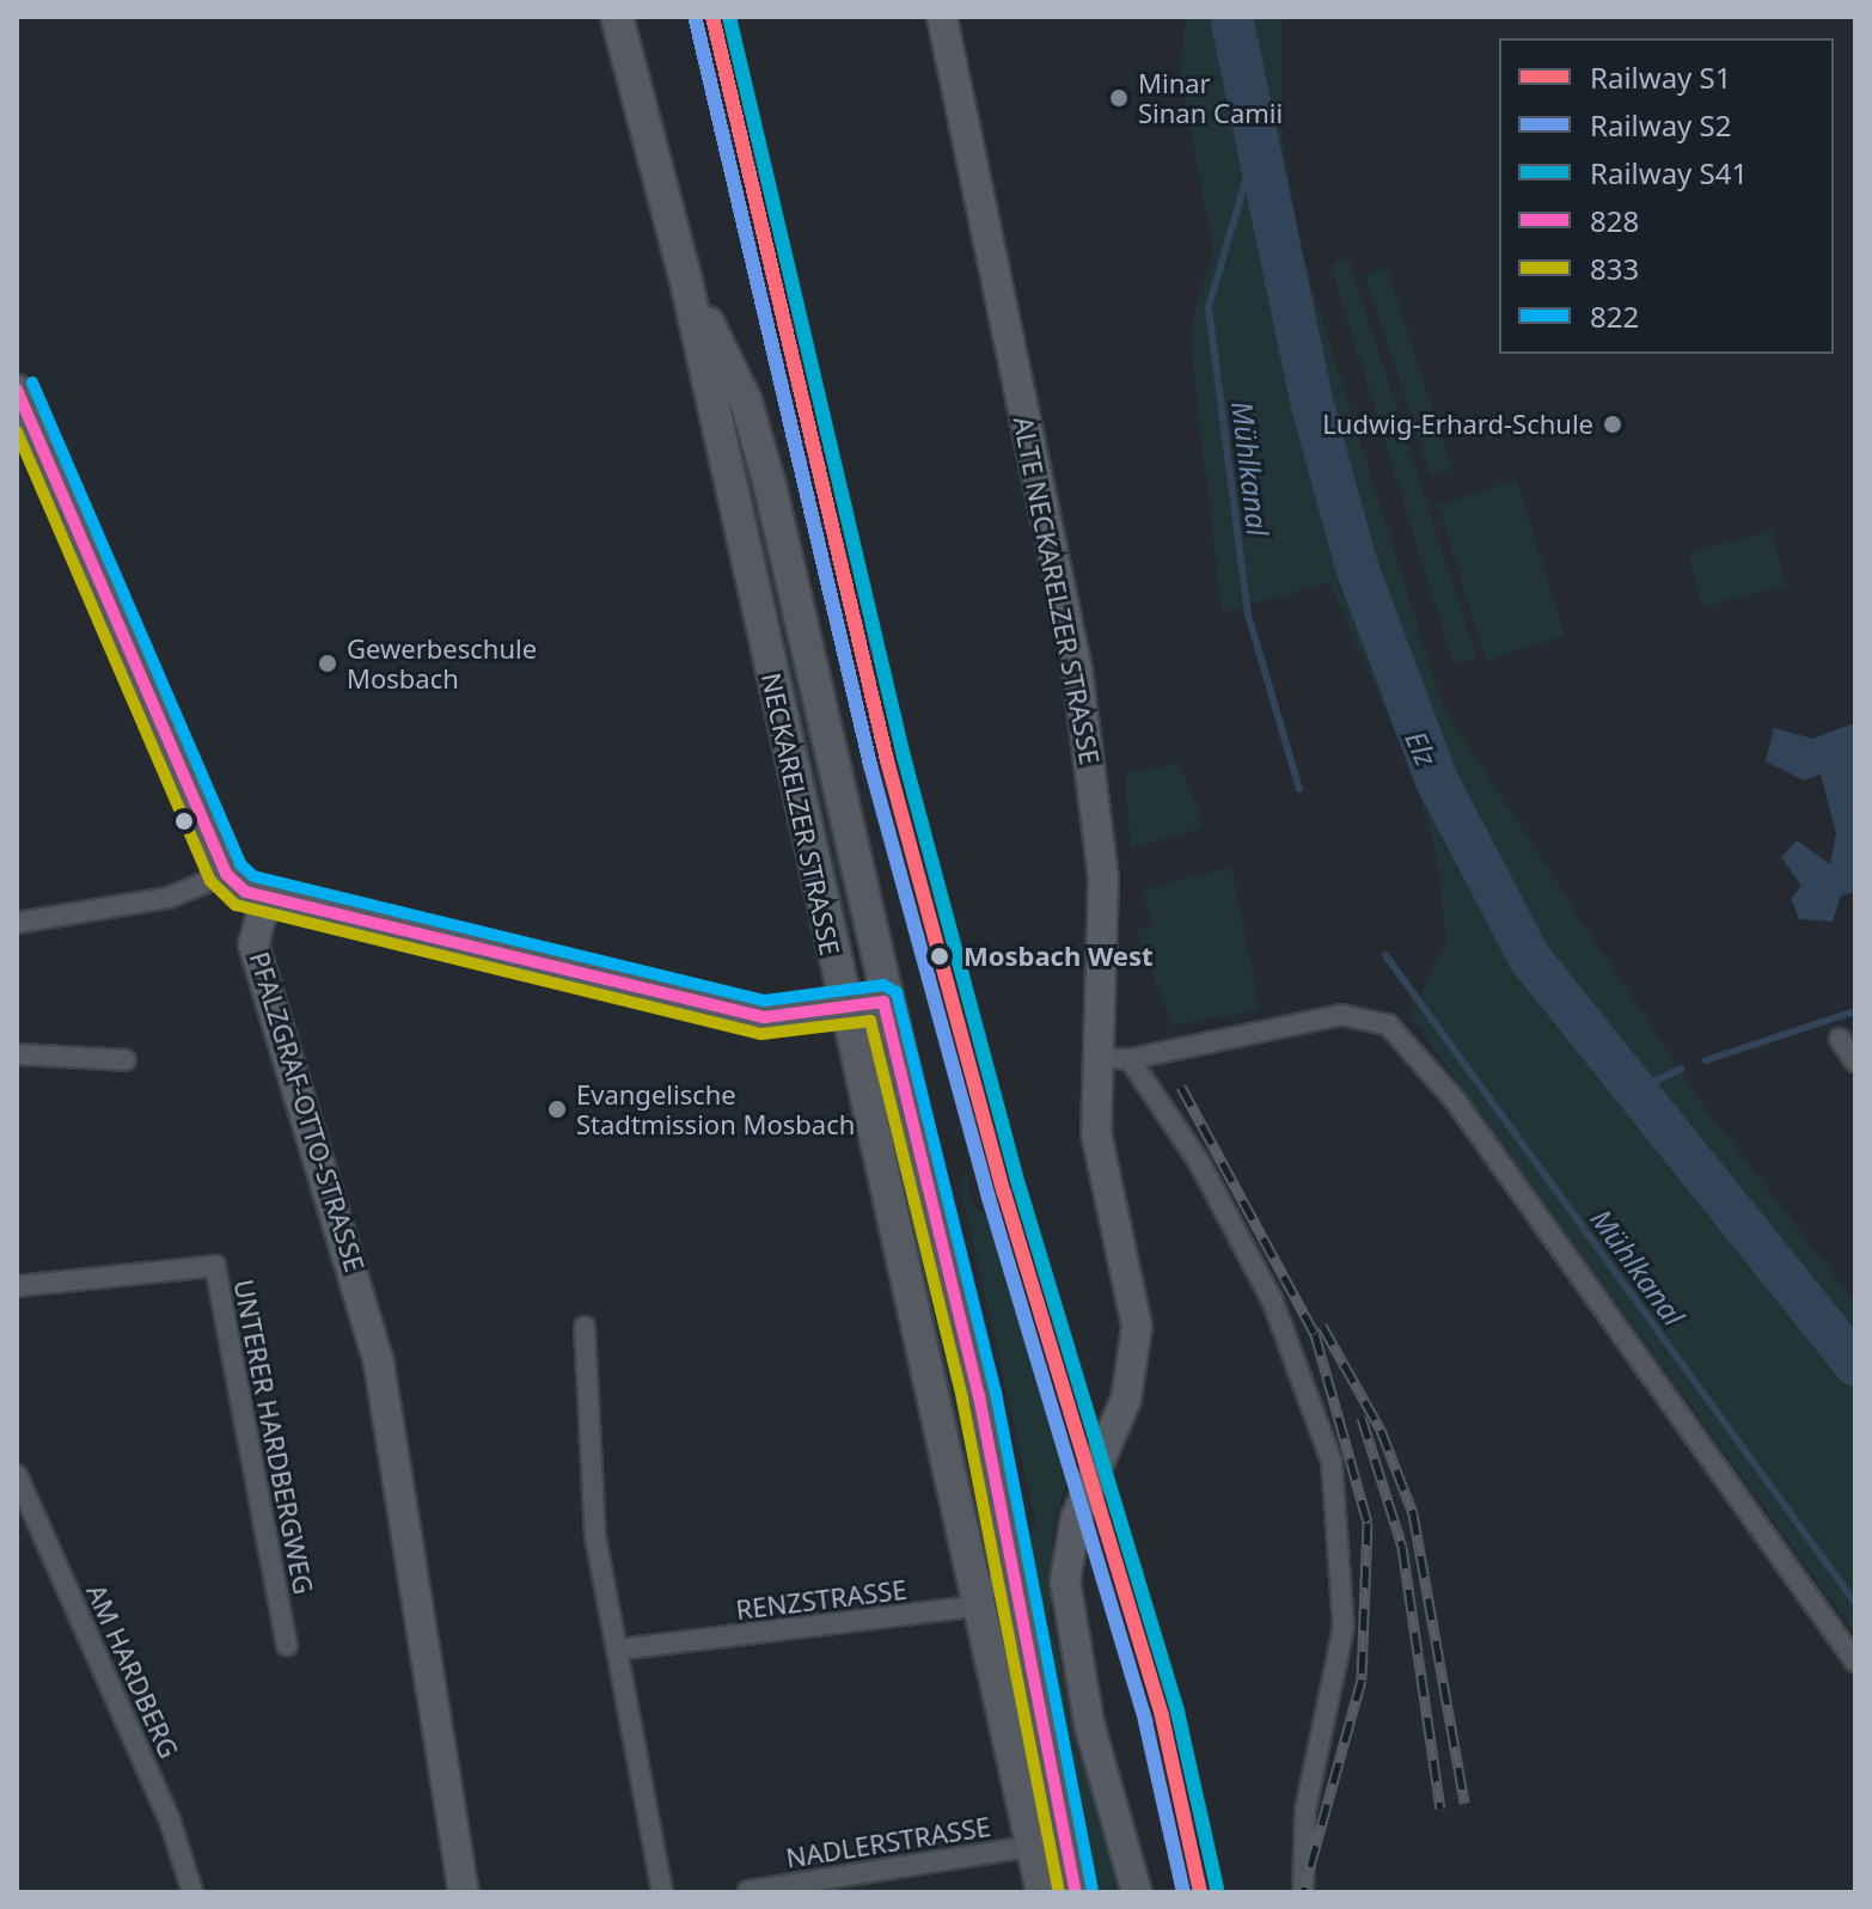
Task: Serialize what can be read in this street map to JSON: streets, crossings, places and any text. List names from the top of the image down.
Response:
{
  "streets": {
    "main road": ["NECKARELZER STRASSE"],
    "street": [
      "ALTE NECKARELZER STRASSE",
      "PFALZGRAF-OTTO-STRASSE",
      "UNTERER HARDBERGWEG",
      "RENZSTRASSE",
      "AM HARDBERG",
      "NADLERSTRASSE"
    ]
  },
  "crossings": [
    ["NECKARELZER STRASSE", "RENZSTRASSE"],
    ["NECKARELZER STRASSE", "NADLERSTRASSE"]
  ],
  "water": ["Mühlkanal", "Elz"],
  "places": [
    "Minar Sinan Camii",
    "Ludwig-Erhard-Schule",
    "Gewerbeschule Mosbach",
    "Mosbach West",
    "Evangelische Stadtmission Mosbach"
  ],
  "lines": [
    "rail line S1",
    "rail line S41",
    "rail line S2",
    "transit line 822",
    "transit line 828",
    "transit line 833"
  ],
  "legend": [
    "Railway S1",
    "Railway S2",
    "Railway S41",
    "828",
    "833",
    "822"
  ]
}
